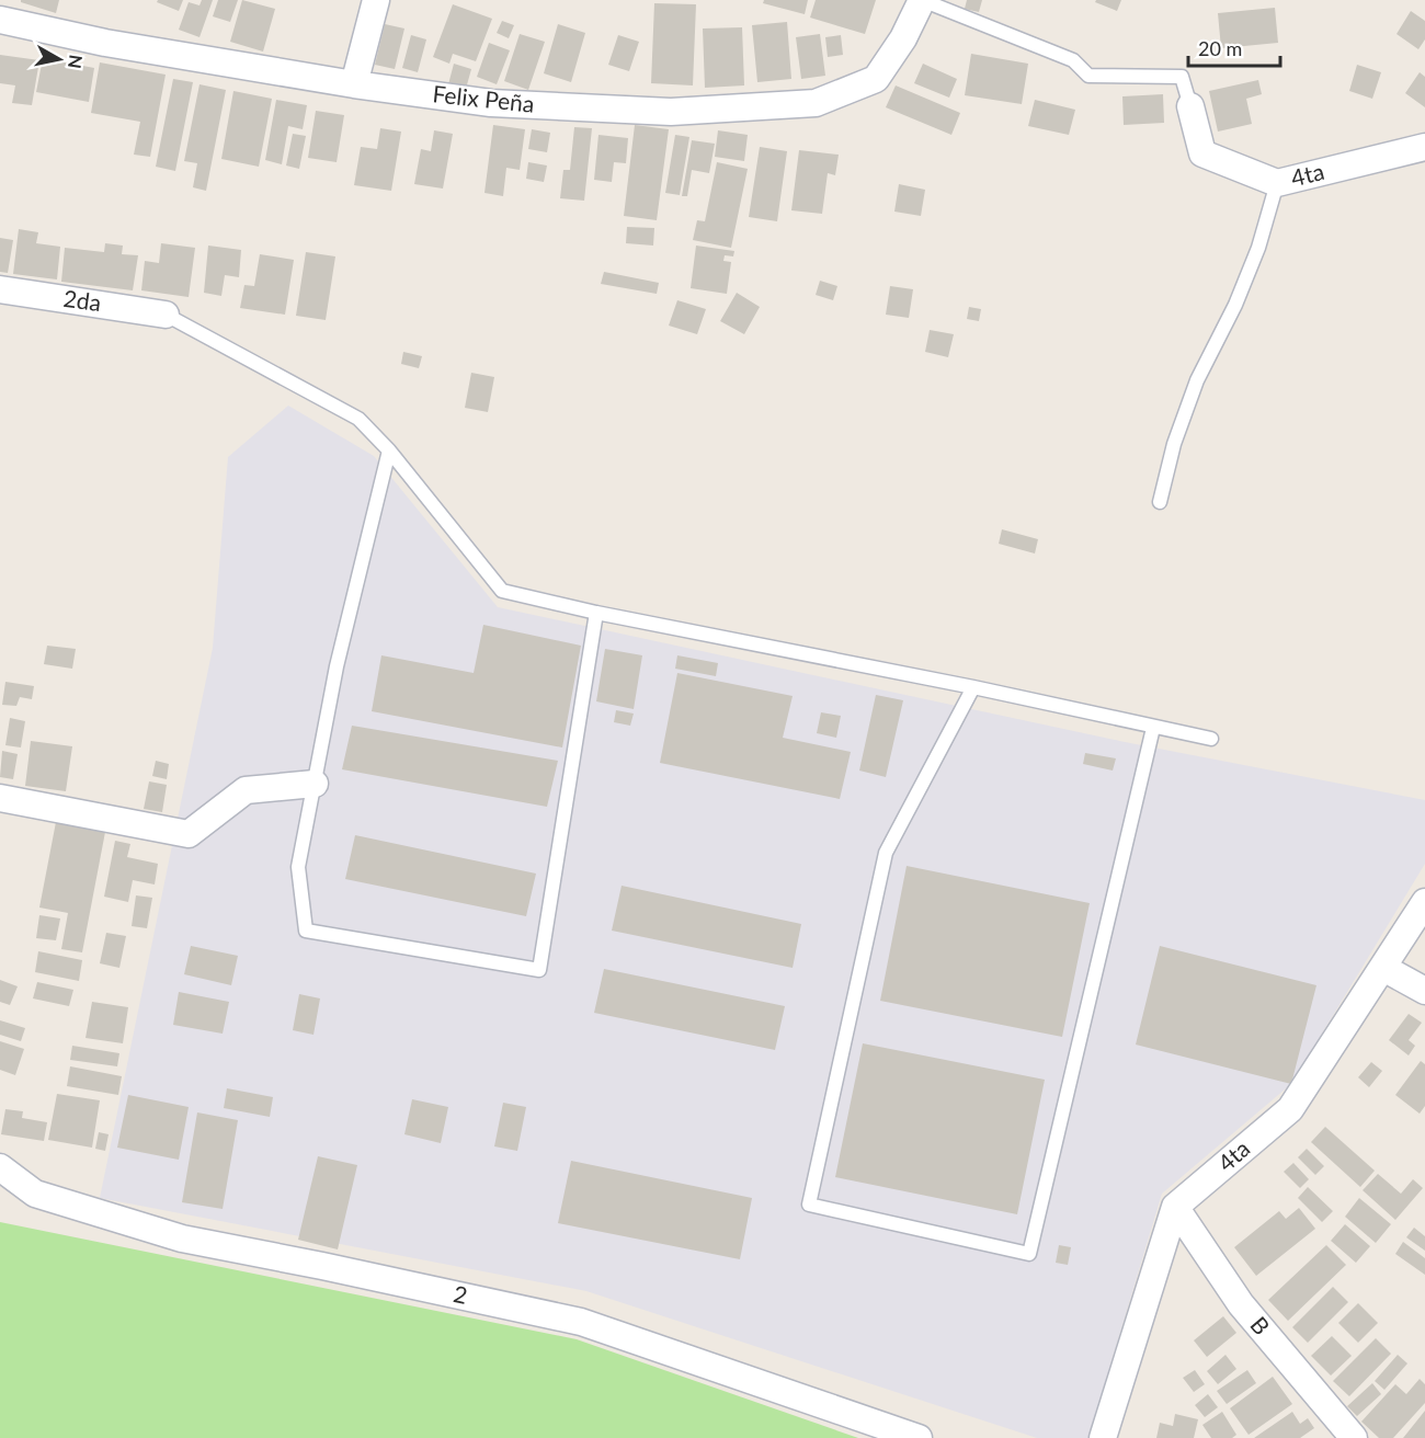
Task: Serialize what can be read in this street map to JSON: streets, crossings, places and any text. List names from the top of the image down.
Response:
{
  "streets": {
    "street": [
      "Felix Peña",
      "4ta",
      "2da",
      "2",
      "B"
    ]
  },
  "crossings": [
    ["4ta", "B"]
  ],
  "scale_bar": "20 m",
  "north": "right"
}
